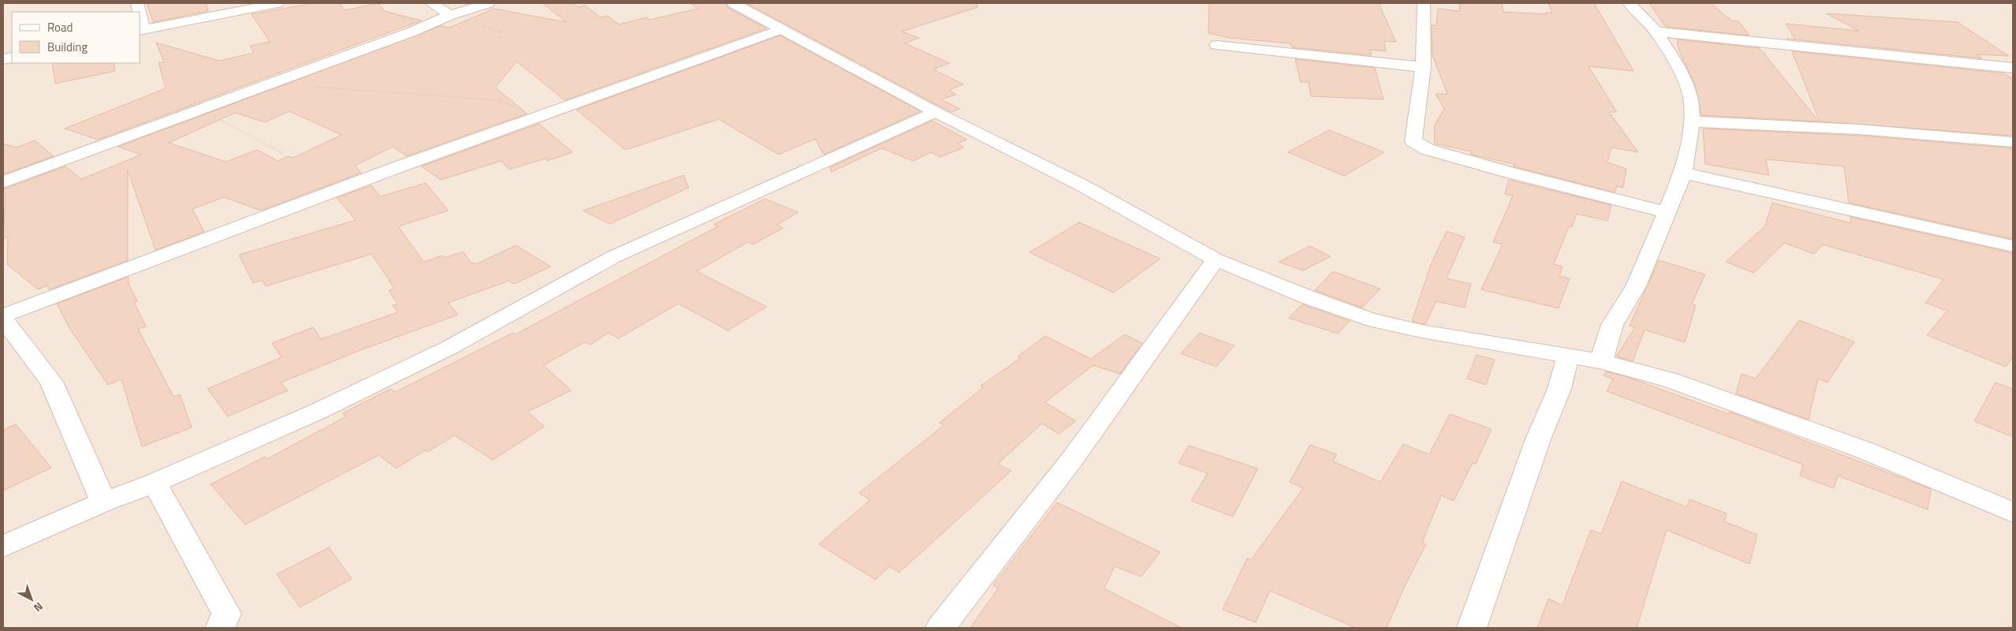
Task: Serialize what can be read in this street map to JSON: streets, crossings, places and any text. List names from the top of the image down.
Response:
{
  "legend": ["Road", "Building"],
  "north": "bottom right"
}
